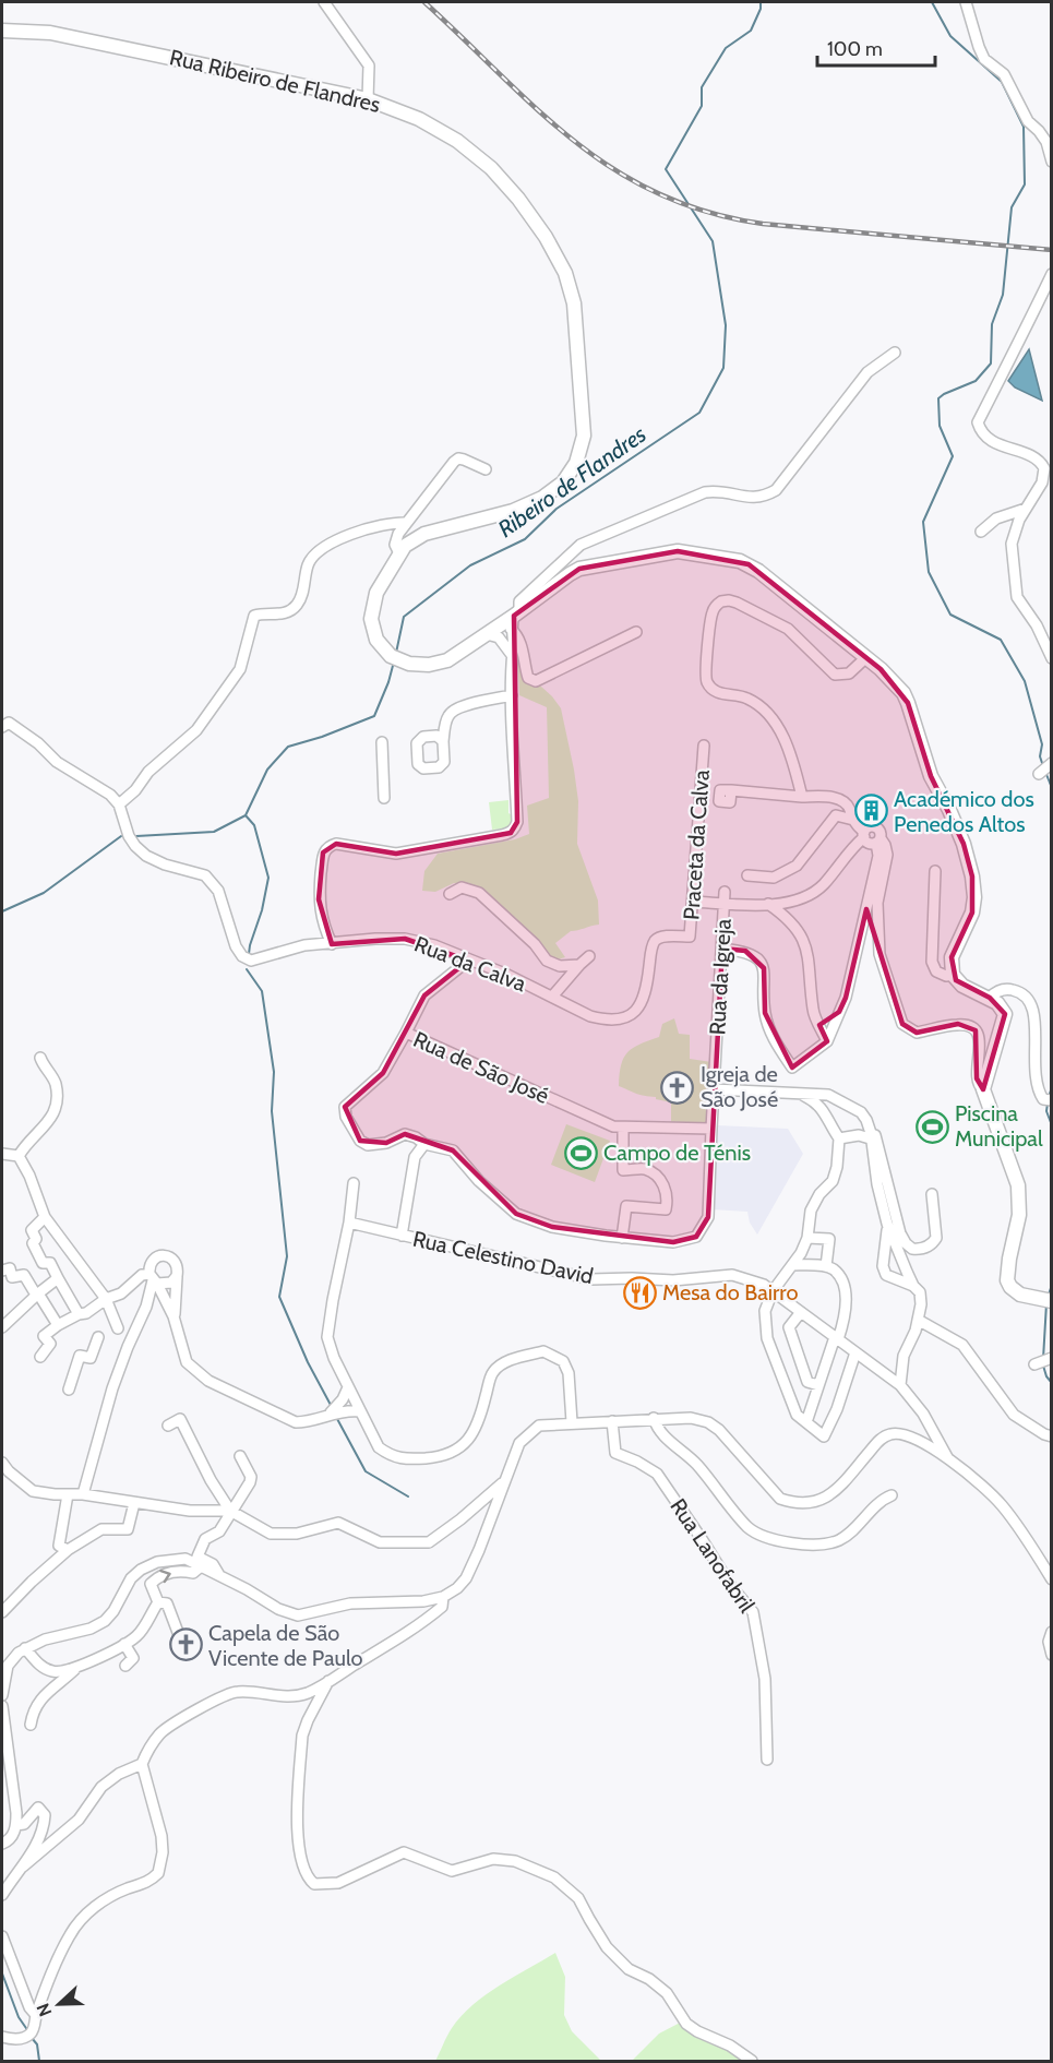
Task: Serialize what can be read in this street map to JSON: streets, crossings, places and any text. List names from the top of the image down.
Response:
{
  "streets": {
    "main road": ["Rua Ribeiro de Flandres"],
    "street": [
      "Praceta da Calva",
      "Rua da Calva",
      "Rua da Igreja",
      "Rua de São José",
      "Rua Celestino David",
      "Rua Lanofabril"
    ]
  },
  "crossings": [
    ["Praceta da Calva", "Rua da Calva"],
    ["Praceta da Calva", "Rua da Igreja"],
    ["Rua da Igreja", "Rua de São José"]
  ],
  "water": ["Ribeiro de Flandres"],
  "places": {
    "building": ["Académico dos Penedos Altos"],
    "church": ["Igreja de São José", "Capela de São Vicente de Paulo"],
    "sports": ["Piscina Municipal", "Campo de Ténis"],
    "restaurant": ["Mesa do Bairro"]
  },
  "scale_bar": "100 m",
  "north": "left"
}
